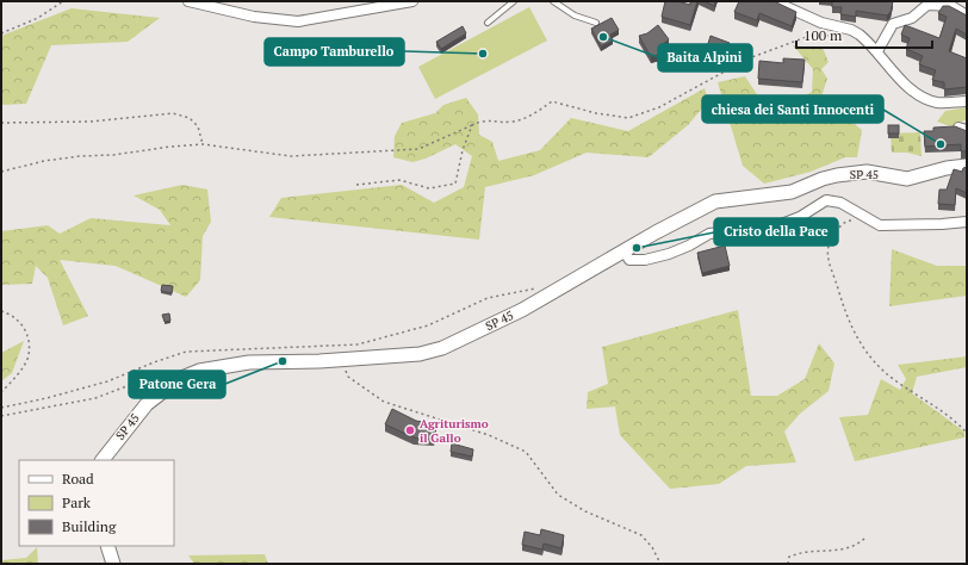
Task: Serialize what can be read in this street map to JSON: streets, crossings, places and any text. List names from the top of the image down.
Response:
{
  "streets": {
    "street": ["SP 45"]
  },
  "places": [
    "Baita Alpini",
    "Campo Tamburello",
    "chiesa dei Santi Innocenti",
    "Cristo della Pace",
    "Patone Gera",
    "Agriturismo il Gallo"
  ],
  "legend": ["Road", "Park", "Building"],
  "scale_bar": "100 m"
}
